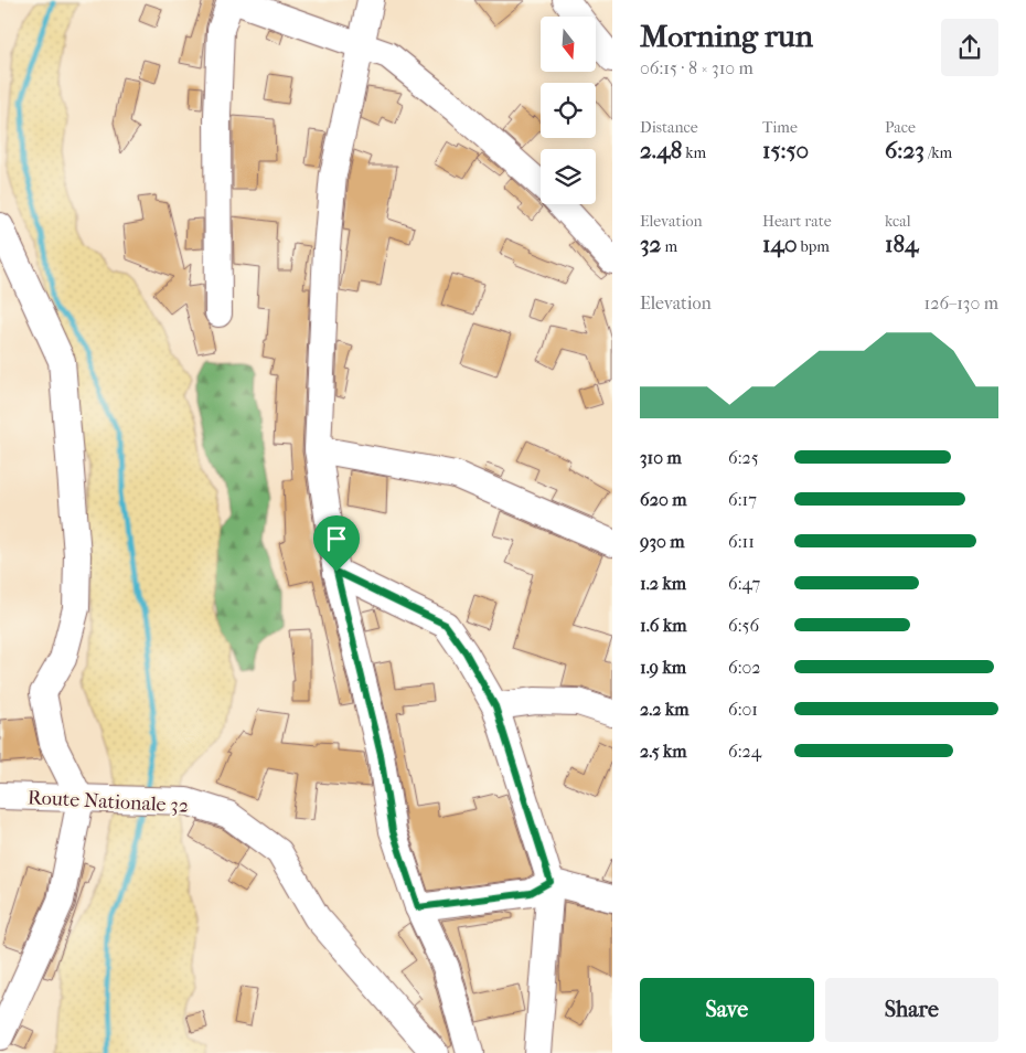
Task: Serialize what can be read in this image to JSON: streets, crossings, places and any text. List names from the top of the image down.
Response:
{
  "streets": {
    "street": ["Route Nationale 32"]
  },
  "north": "bottom",
  "page": {
    "heading": ["Morning run", "06:15 · 8 × 310 m"],
    "stats": [
      ["Distance", "2.48 km"],
      ["Time", "15:50"],
      ["Pace", "6:23 /km"],
      ["Elevation", "32 m"],
      ["Heart rate", "140 bpm"],
      ["kcal", "184"]
    ],
    "chart": ["Elevation", "126–130 m"],
    "list": [
      {
        "name": "310 m",
        "note": "6:25"
      },
      {
        "name": "620 m",
        "note": "6:17"
      },
      {
        "name": "930 m",
        "note": "6:11"
      },
      {
        "name": "1.2 km",
        "note": "6:47"
      },
      {
        "name": "1.6 km",
        "note": "6:56"
      },
      {
        "name": "1.9 km",
        "note": "6:02"
      },
      {
        "name": "2.2 km",
        "note": "6:01"
      },
      {
        "name": "2.5 km",
        "note": "6:24"
      }
    ],
    "buttons": ["Save", "Share"]
  }
}
